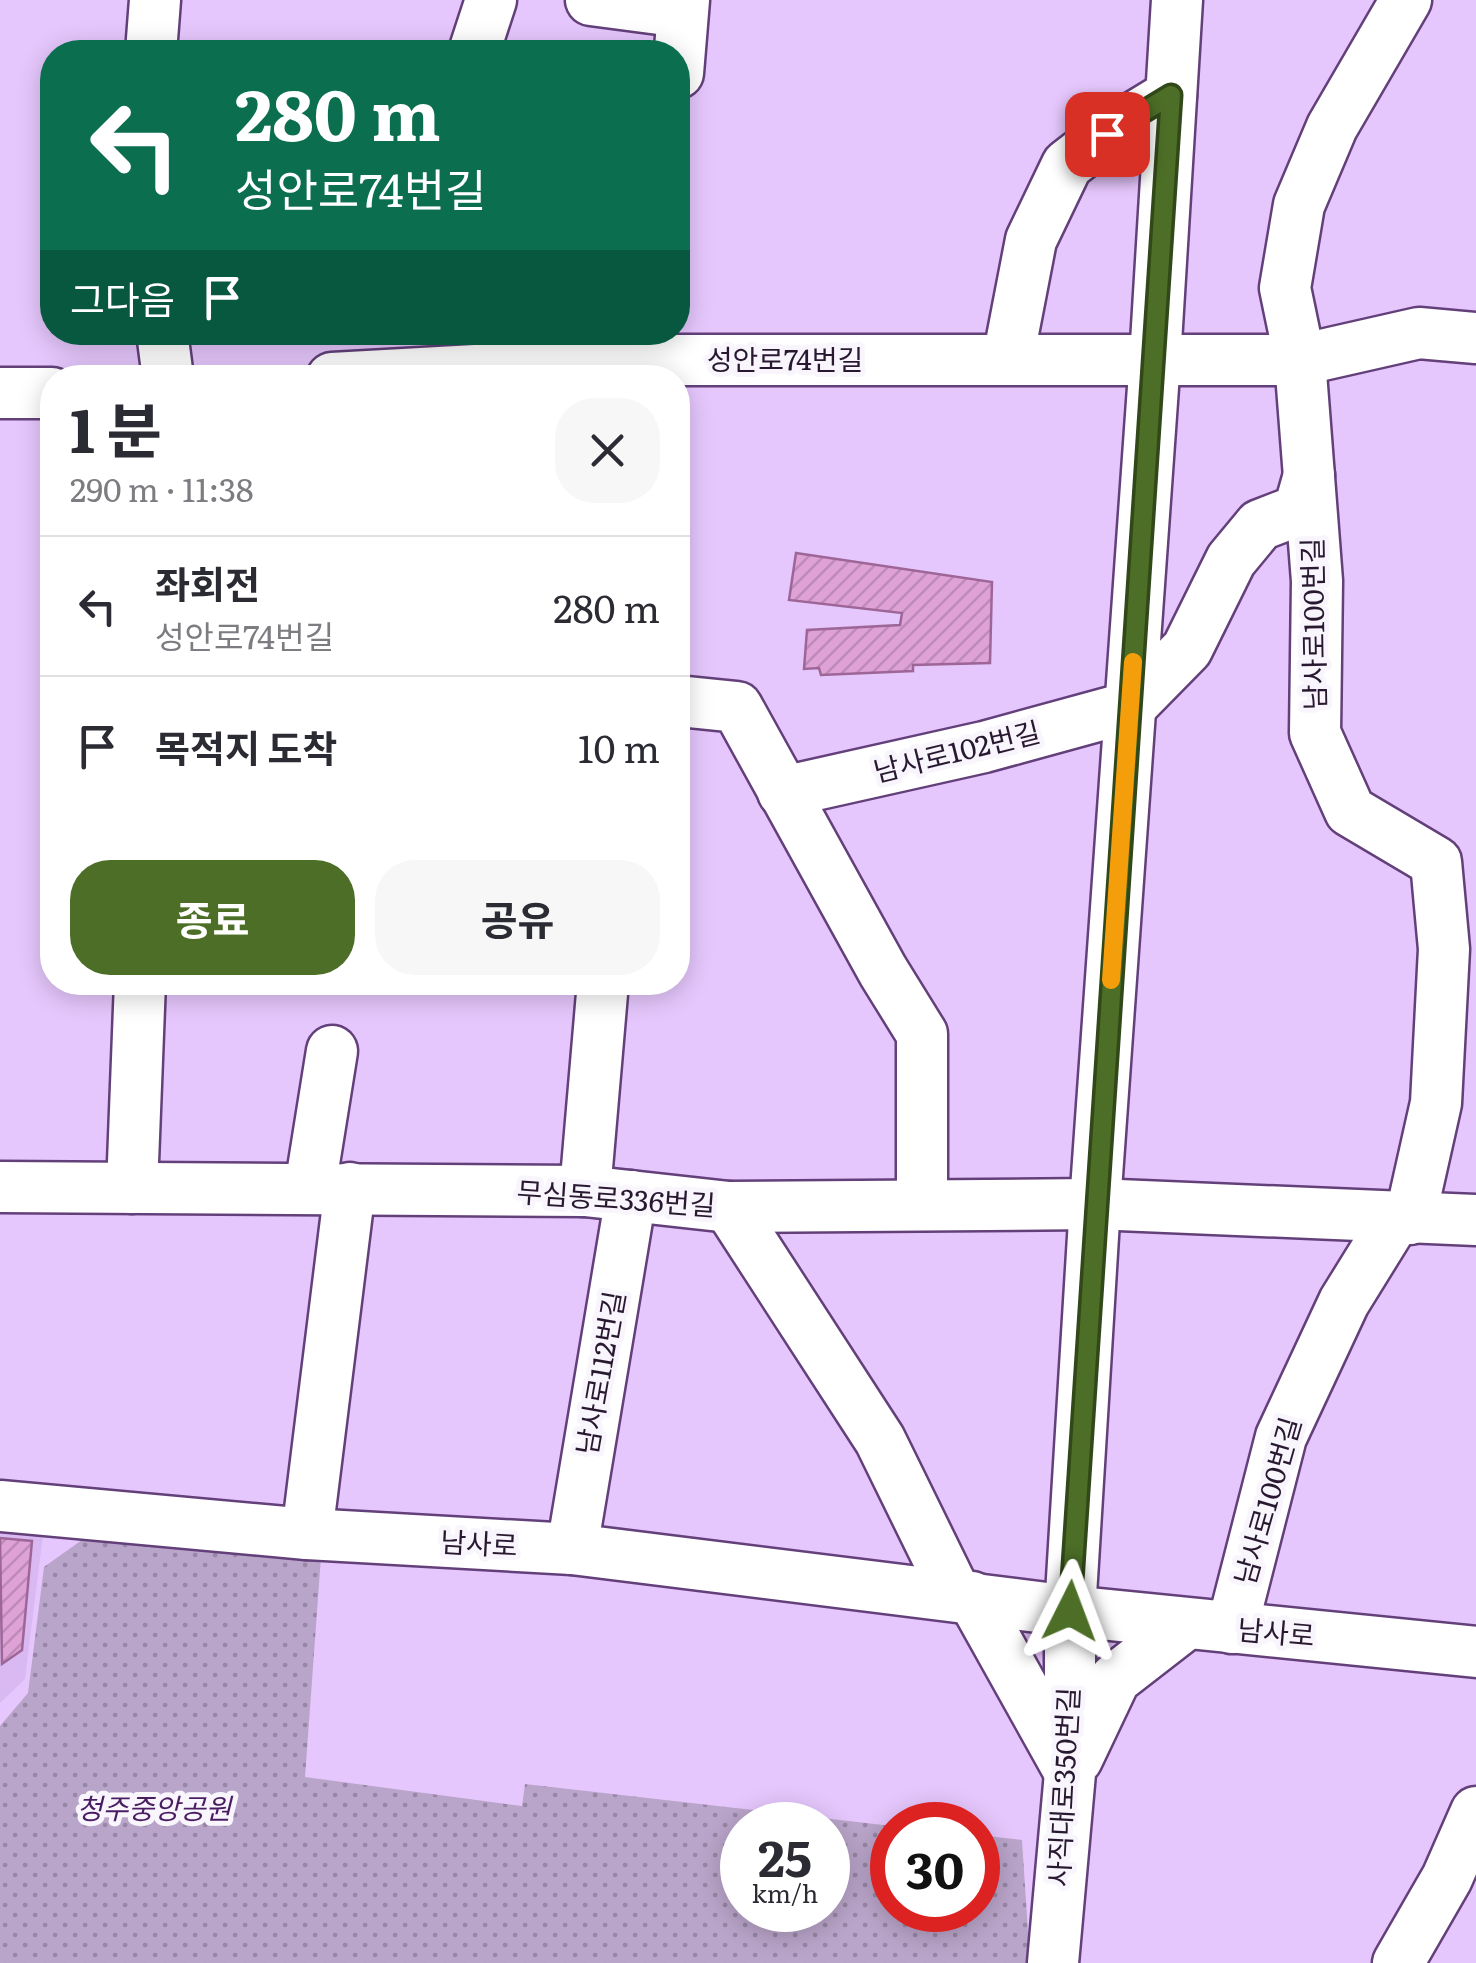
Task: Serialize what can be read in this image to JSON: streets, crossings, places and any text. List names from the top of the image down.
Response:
{
  "streets": {
    "street": [
      "성안로74번길",
      "남사로100번길",
      "남사로102번길",
      "무심동로336번길",
      "남사로112번길",
      "남사로",
      "사직대로350번길"
    ]
  },
  "crossings": [
    ["성안로74번길", "남사로100번길"],
    ["남사로100번길", "무심동로336번길"],
    ["남사로100번길", "남사로"],
    ["무심동로336번길", "남사로112번길"],
    ["남사로112번길", "남사로"],
    ["남사로", "사직대로350번길"]
  ],
  "parks": ["청주중앙공원"],
  "page": {
    "turn": ["280 m", "성안로74번길"],
    "then": "그다음",
    "heading": ["1 분", "290 m · 11:38"],
    "list": [
      {
        "name": "좌회전",
        "note": "성안로74번길",
        "value": "280 m"
      },
      {
        "name": "목적지 도착",
        "value": "10 m"
      }
    ],
    "buttons": ["종료", "공유"],
    "speed": "25 km/h",
    "limit": "30"
  }
}
